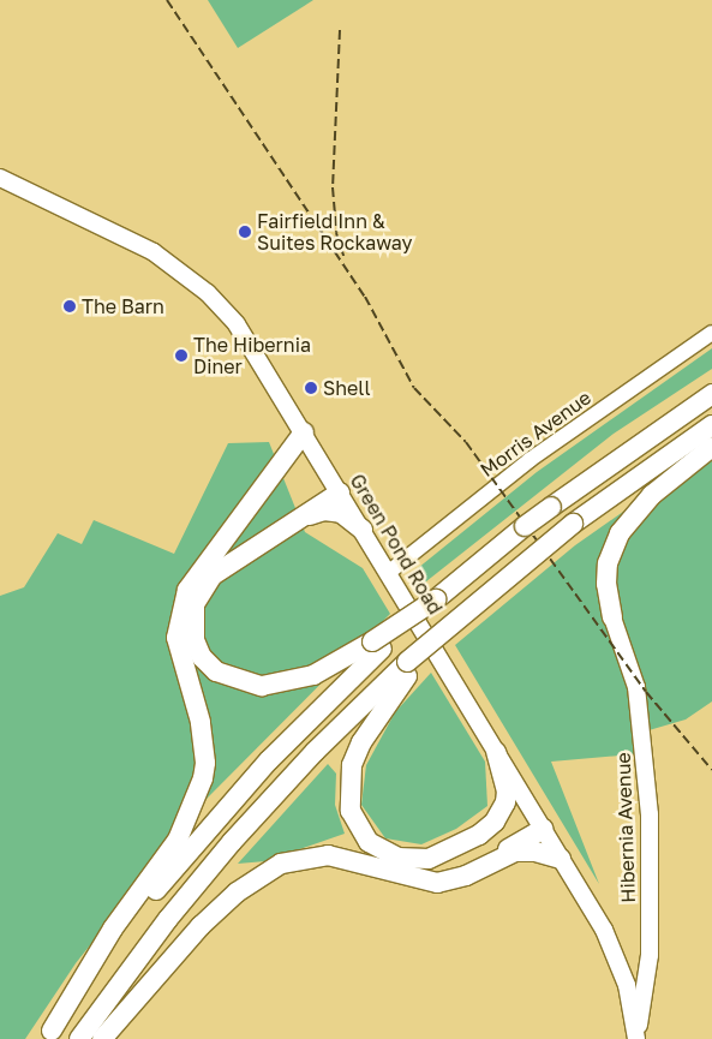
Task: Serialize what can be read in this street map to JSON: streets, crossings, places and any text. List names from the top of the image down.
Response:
{
  "streets": {
    "main road": ["Green Pond Road", "Hibernia Avenue"],
    "street": ["Morris Avenue"]
  },
  "crossings": [
    ["Morris Avenue", "Green Pond Road"],
    ["Green Pond Road", "Hibernia Avenue"]
  ],
  "places": [
    "Fairfield Inn & Suites Rockaway",
    "The Barn",
    "The Hibernia Diner",
    "Shell"
  ]
}
